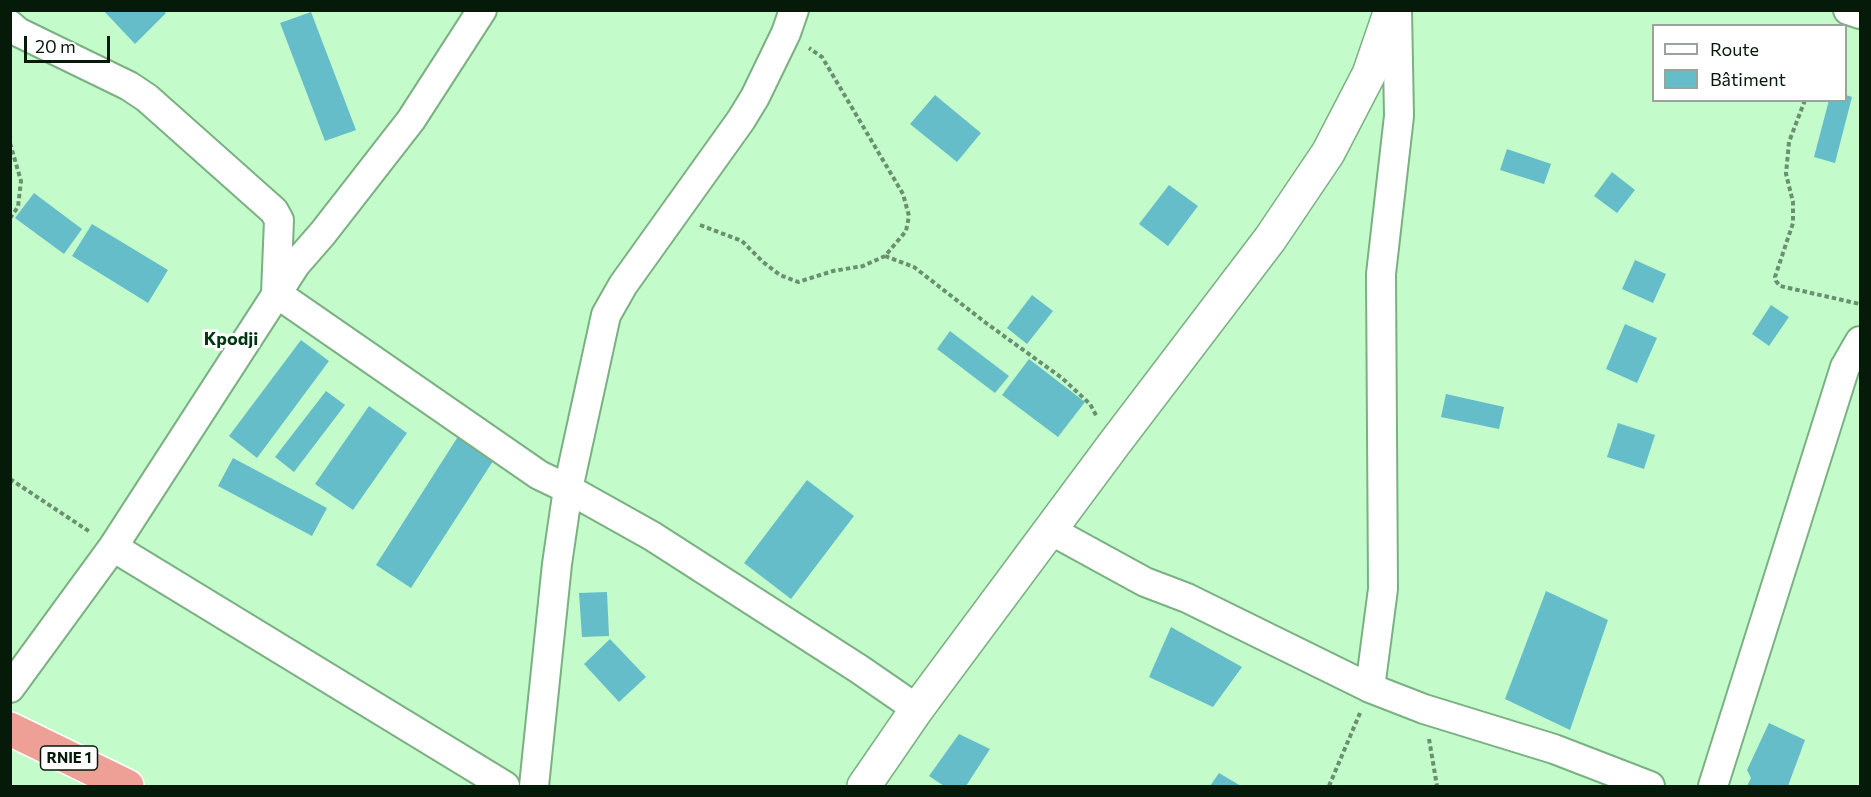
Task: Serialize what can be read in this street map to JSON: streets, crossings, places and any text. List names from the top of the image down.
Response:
{
  "streets": {
    "highway": ["RNIE 1"]
  },
  "districts": ["Kpodji"],
  "legend": ["Route", "Bâtiment"],
  "scale_bar": "20 m"
}
